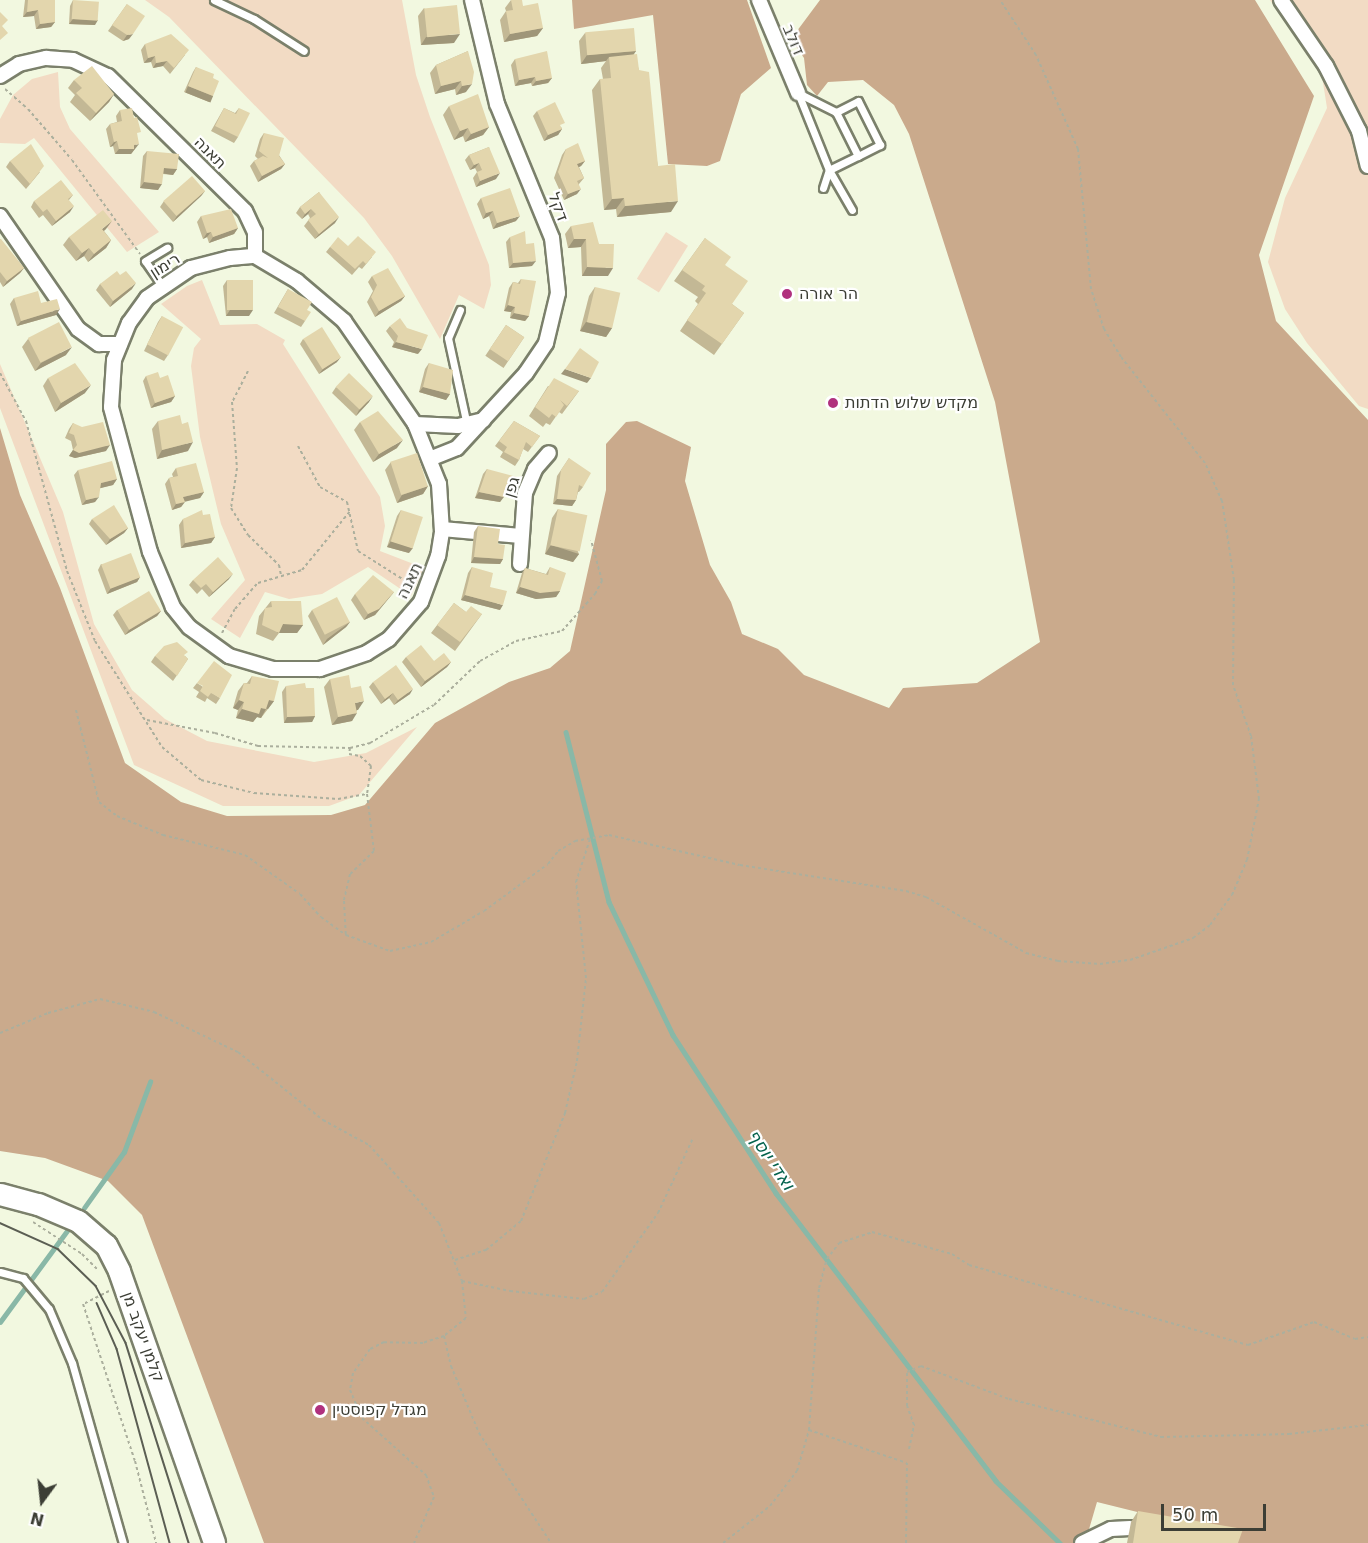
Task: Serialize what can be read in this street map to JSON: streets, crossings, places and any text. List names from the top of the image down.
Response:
{
  "streets": {
    "main road": ["קלמן יעקב מן"],
    "street": [
      "דולב",
      "תאנה",
      "דקל",
      "רימון",
      "גפן"
    ]
  },
  "crossings": [
    ["תאנה", "דקל"],
    ["תאנה", "רימון"]
  ],
  "water": ["ואדי יוסף"],
  "places": ["הר אורה", "מקדש שלוש הדתות", "מגדל קפוסטין"],
  "scale_bar": "50 m",
  "north": "bottom"
}
